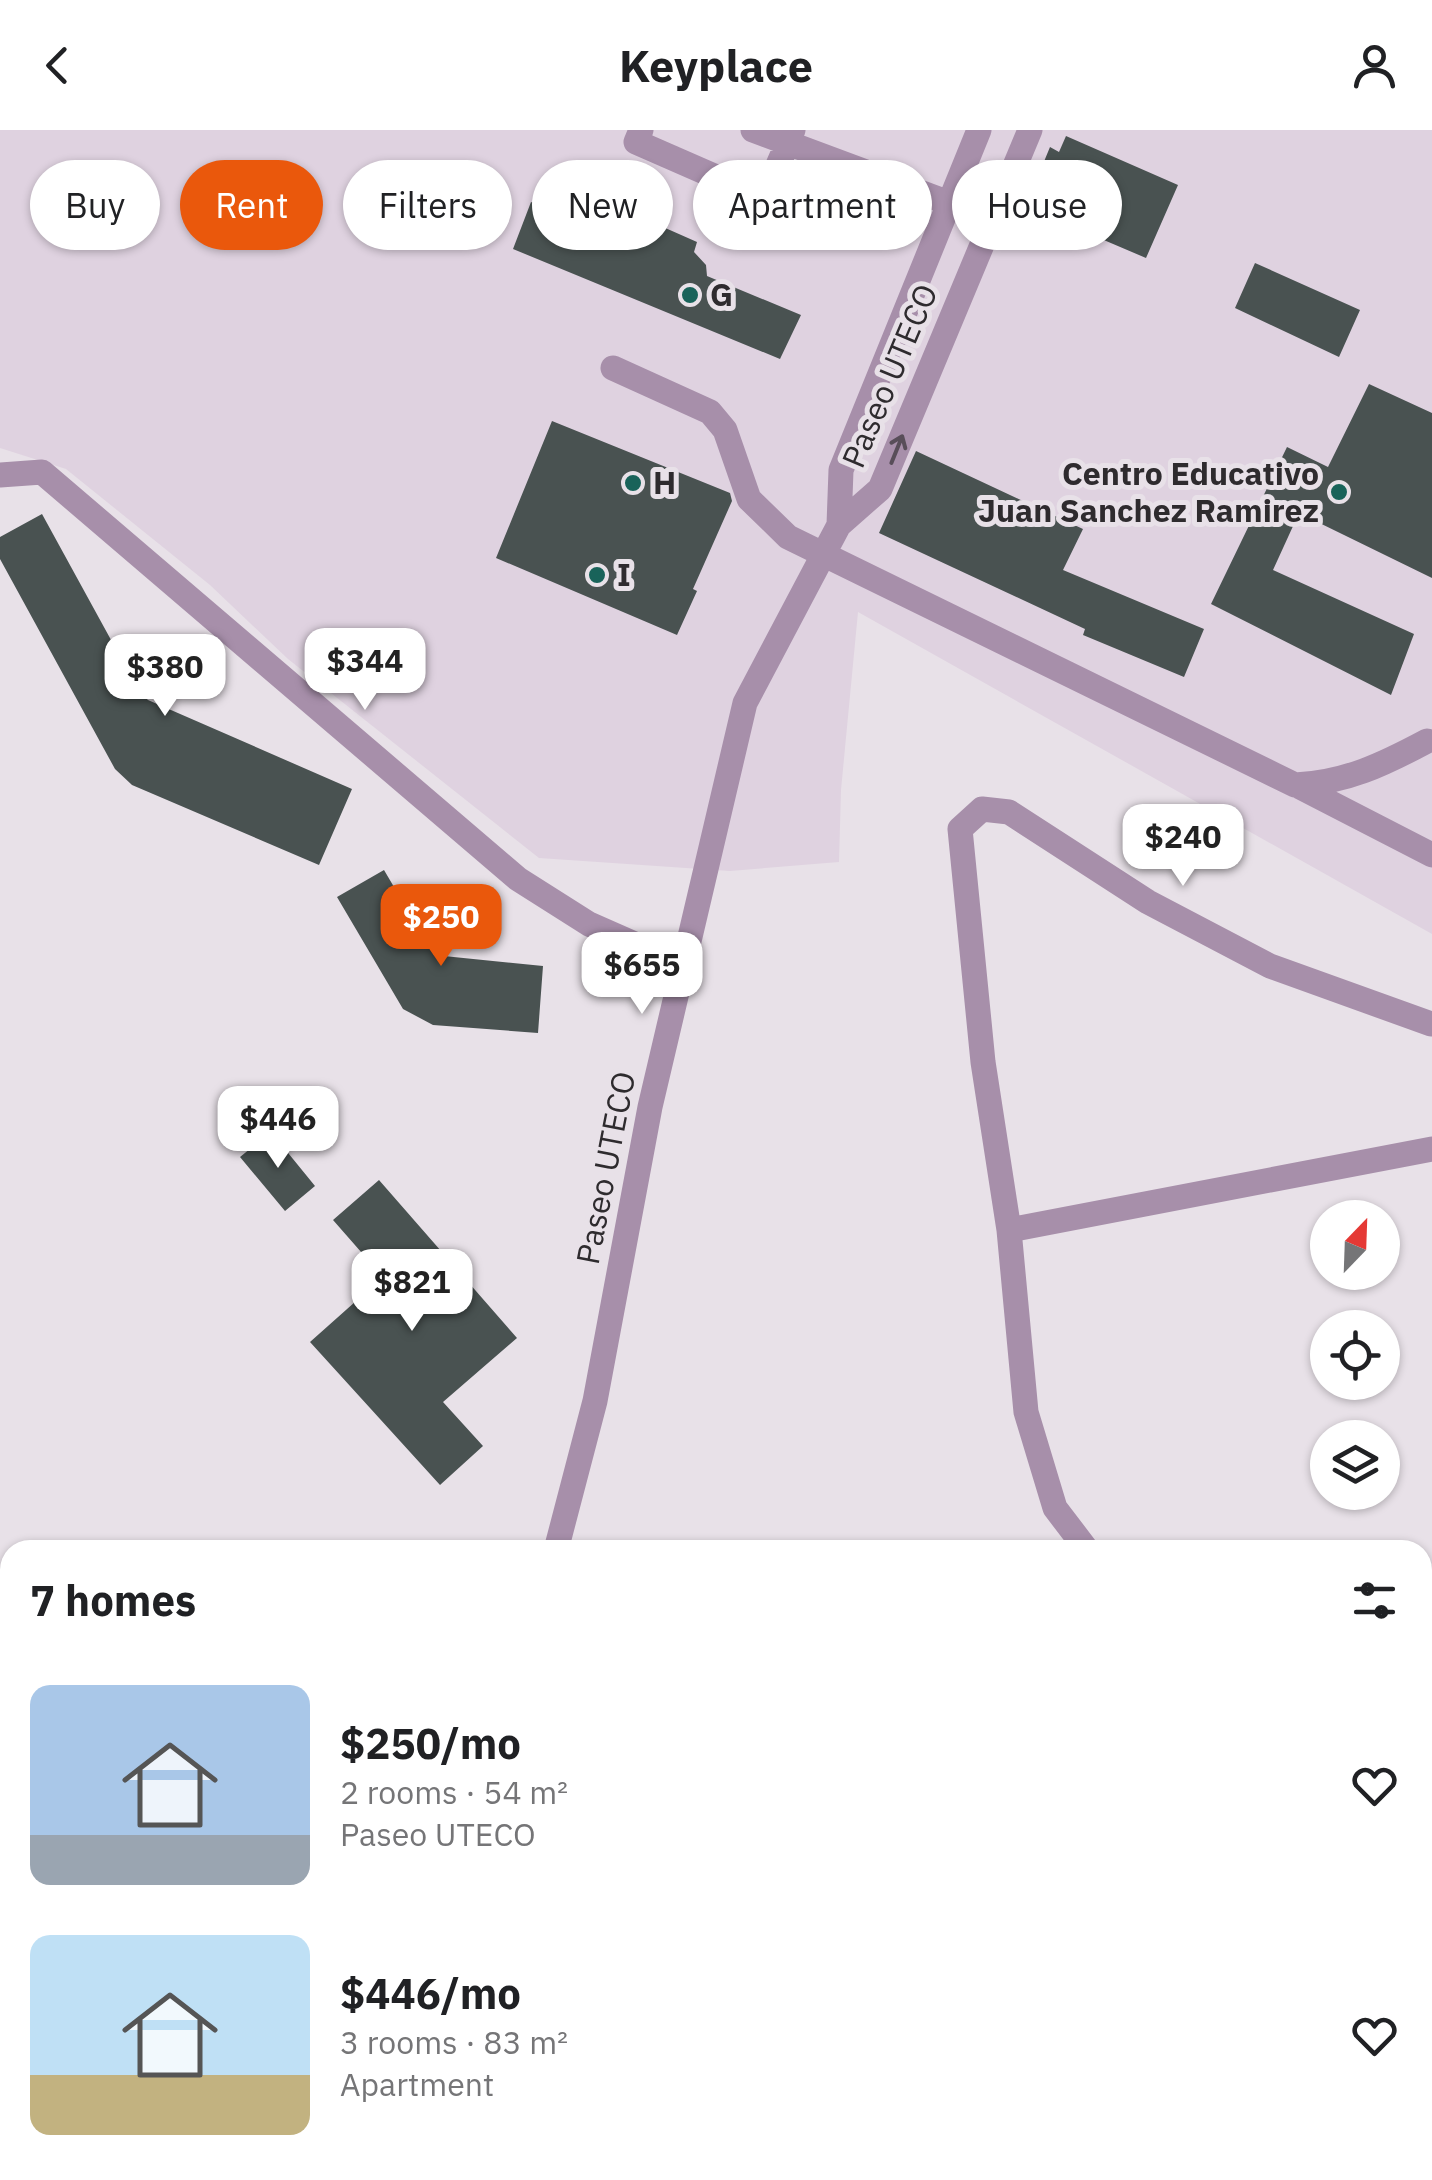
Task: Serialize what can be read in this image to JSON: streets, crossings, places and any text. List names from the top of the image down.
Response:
{
  "streets": {
    "street": ["Paseo UTECO"]
  },
  "places": [
    "G",
    "H",
    "Centro Educativo Juan Sanchez Ramirez",
    "I"
  ],
  "north": "top right",
  "page": {
    "header": "Keyplace",
    "chip": [
      "Buy",
      "Rent",
      "Filters",
      "New",
      "Apartment",
      "House"
    ],
    "price": [
      "$344",
      "$380",
      "$240",
      "$250",
      "$655",
      "$446",
      "$821"
    ],
    "heading": "7 homes",
    "list": [
      {
        "name": "$250/mo",
        "note": "2 rooms · 54 m² · Paseo UTECO"
      },
      {
        "name": "$446/mo",
        "note": "3 rooms · 83 m² · Apartment"
      }
    ]
  }
}
